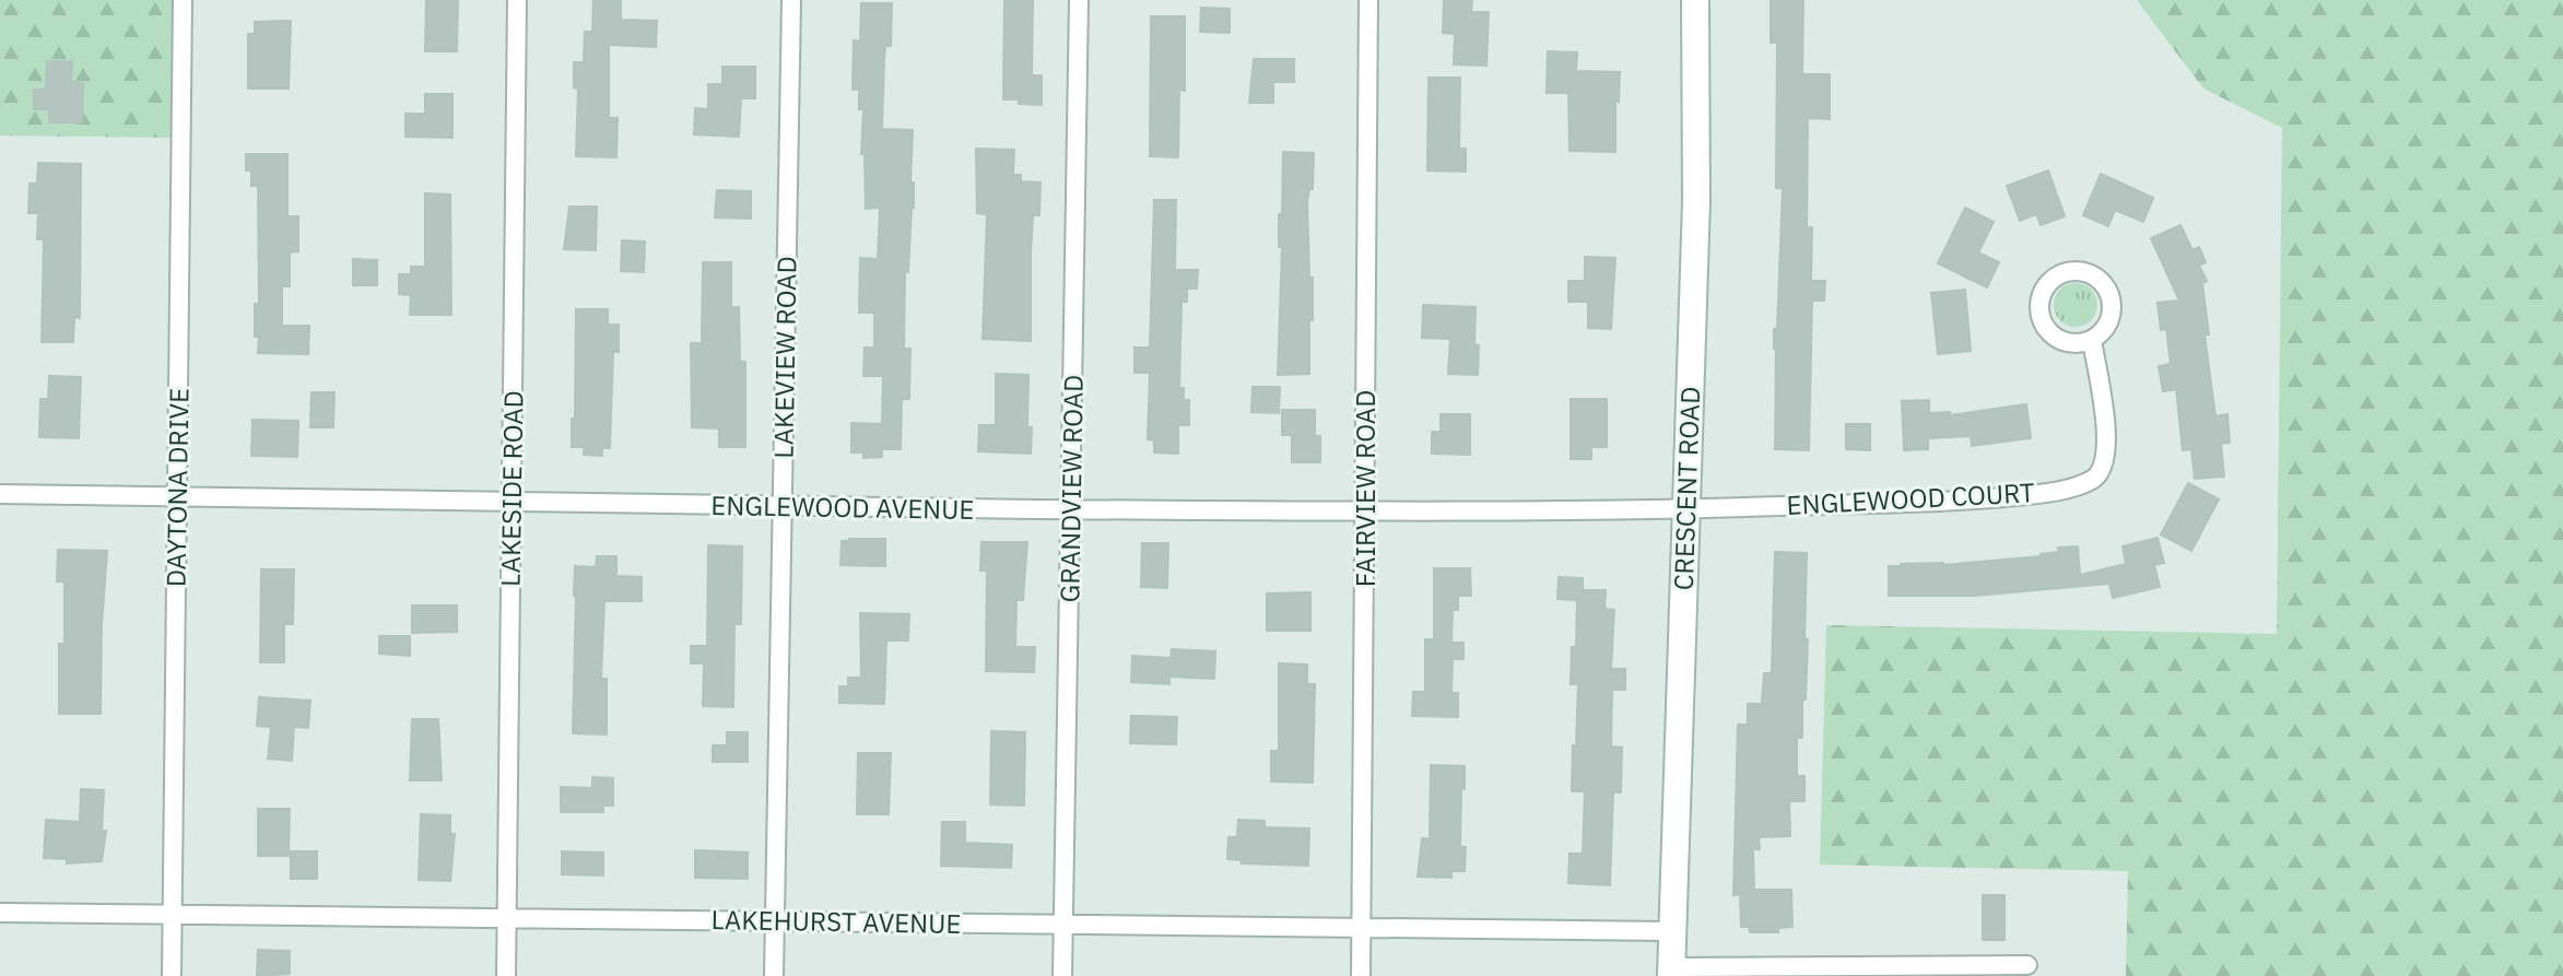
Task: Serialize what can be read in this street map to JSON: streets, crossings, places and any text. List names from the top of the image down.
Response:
{
  "streets": {
    "street": [
      "LAKEVIEW ROAD",
      "DAYTONA DRIVE",
      "LAKESIDE ROAD",
      "GRANDVIEW ROAD",
      "FAIRVIEW ROAD",
      "CRESCENT ROAD",
      "ENGLEWOOD COURT",
      "ENGLEWOOD AVENUE",
      "LAKEHURST AVENUE"
    ]
  },
  "crossings": [
    ["LAKEVIEW ROAD", "ENGLEWOOD AVENUE"],
    ["LAKEVIEW ROAD", "LAKEHURST AVENUE"],
    ["DAYTONA DRIVE", "ENGLEWOOD AVENUE"],
    ["DAYTONA DRIVE", "LAKEHURST AVENUE"],
    ["LAKESIDE ROAD", "ENGLEWOOD AVENUE"],
    ["LAKESIDE ROAD", "LAKEHURST AVENUE"],
    ["GRANDVIEW ROAD", "ENGLEWOOD AVENUE"],
    ["GRANDVIEW ROAD", "LAKEHURST AVENUE"],
    ["FAIRVIEW ROAD", "ENGLEWOOD AVENUE"],
    ["FAIRVIEW ROAD", "LAKEHURST AVENUE"],
    ["CRESCENT ROAD", "ENGLEWOOD COURT"],
    ["CRESCENT ROAD", "ENGLEWOOD AVENUE"],
    ["CRESCENT ROAD", "LAKEHURST AVENUE"],
    ["ENGLEWOOD COURT", "ENGLEWOOD AVENUE"]
  ]
}
